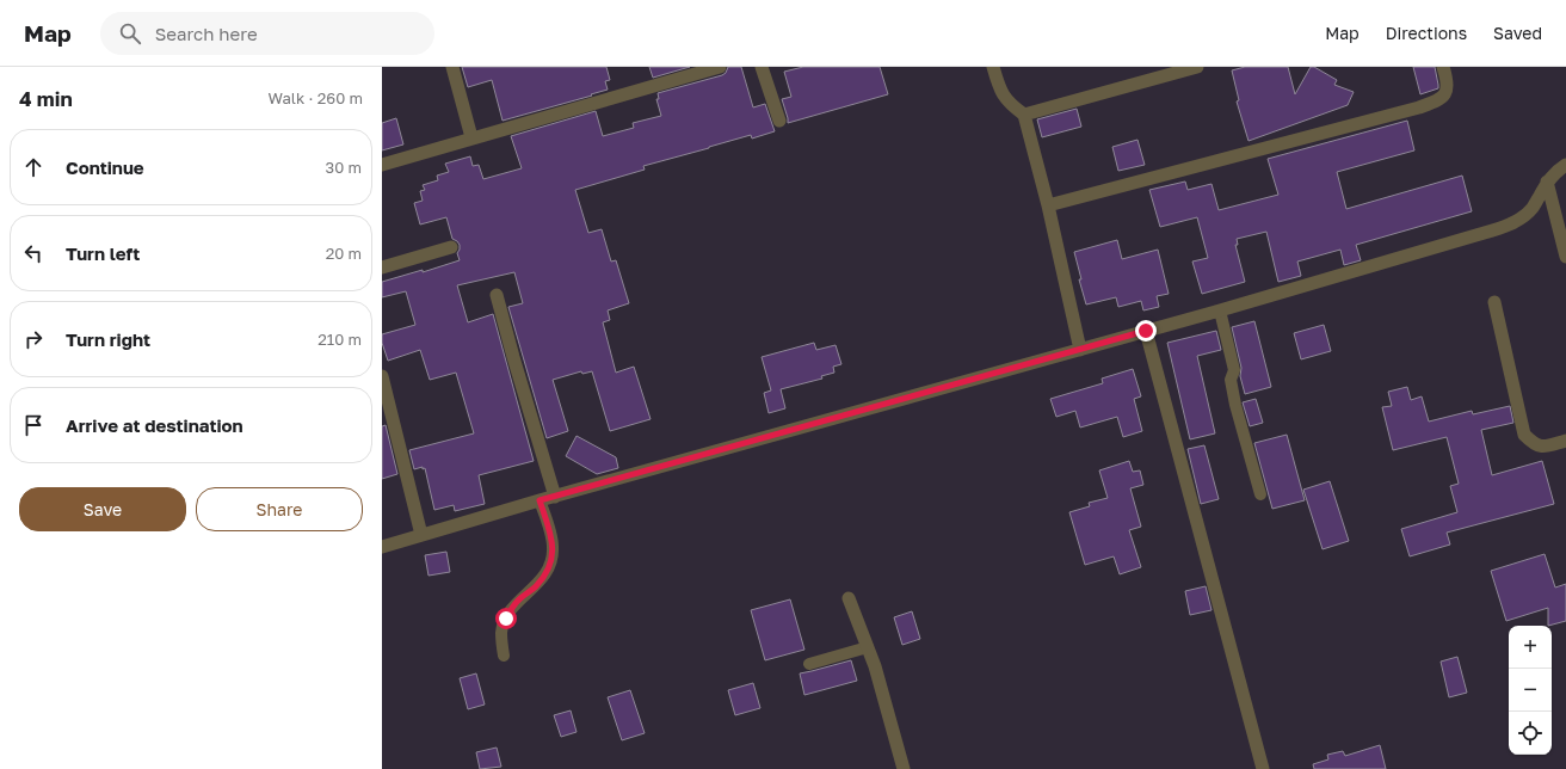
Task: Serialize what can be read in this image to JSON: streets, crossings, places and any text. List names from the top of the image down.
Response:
{
  "page": {
    "header": "Map",
    "search": "Search here",
    "nav": ["Map", "Directions", "Saved"],
    "heading": ["4 min", "Walk · 260 m"],
    "list": [
      ["Continue", "30 m"],
      ["Turn left", "20 m"],
      ["Turn right", "210 m"],
      "Arrive at destination"
    ],
    "buttons": ["Save", "Share"],
    "map_buttons": ["+", "−"]
  }
}
